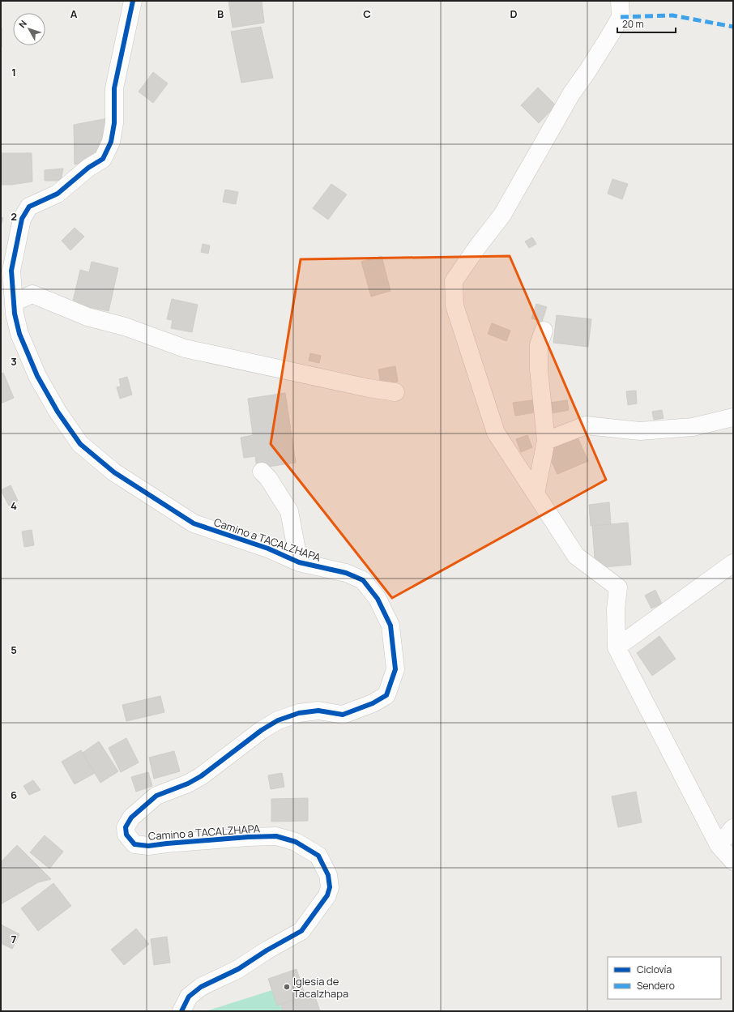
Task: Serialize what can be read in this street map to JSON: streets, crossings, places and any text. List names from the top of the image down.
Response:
{
  "streets": {
    "street": ["Camino a TACALZHAPA"]
  },
  "places": ["Iglesia de Tacalzhapa"],
  "legend": ["Ciclovía", "Sendero"],
  "scale_bar": "20 m",
  "north": "top left",
  "grid": {
    "columns": [
      "A",
      "B",
      "C",
      "D"
    ],
    "rows": [
      "1",
      "2",
      "3",
      "4",
      "5",
      "6",
      "7"
    ]
  }
}
